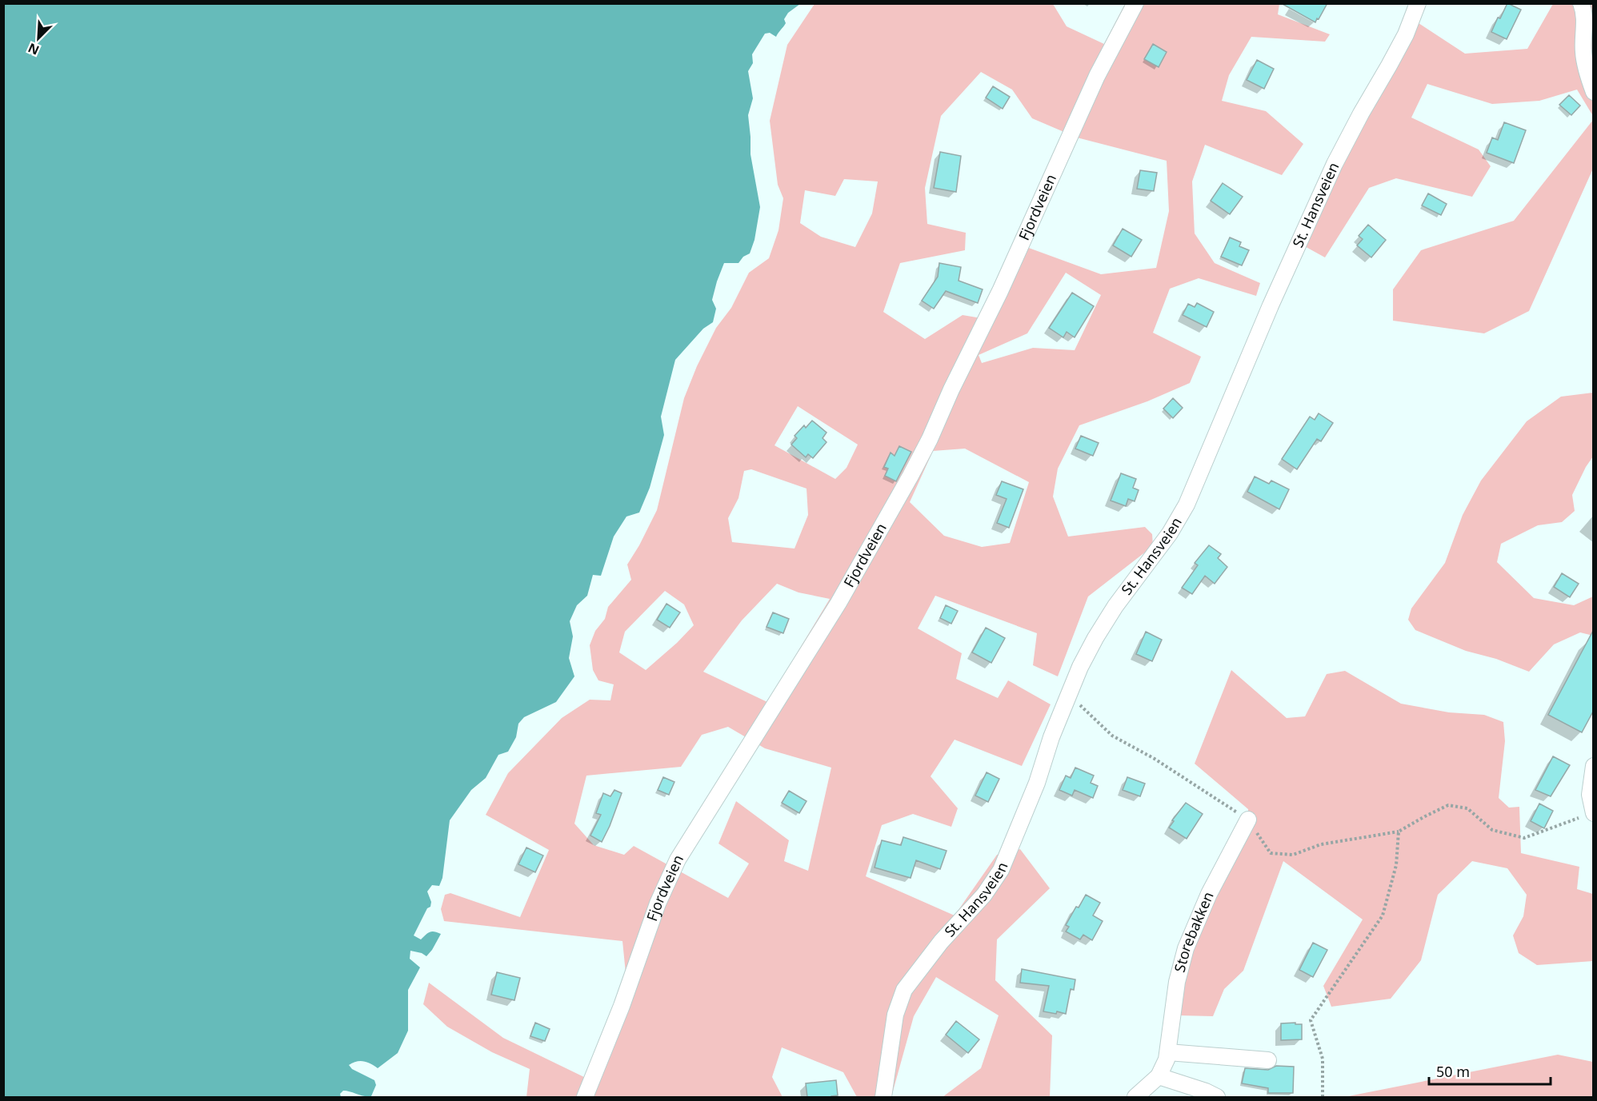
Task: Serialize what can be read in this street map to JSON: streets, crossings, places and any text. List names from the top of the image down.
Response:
{
  "streets": {
    "street": ["St. Hansveien", "Fjordveien", "Storebakken"]
  },
  "scale_bar": "50 m",
  "north": "bottom left"
}
